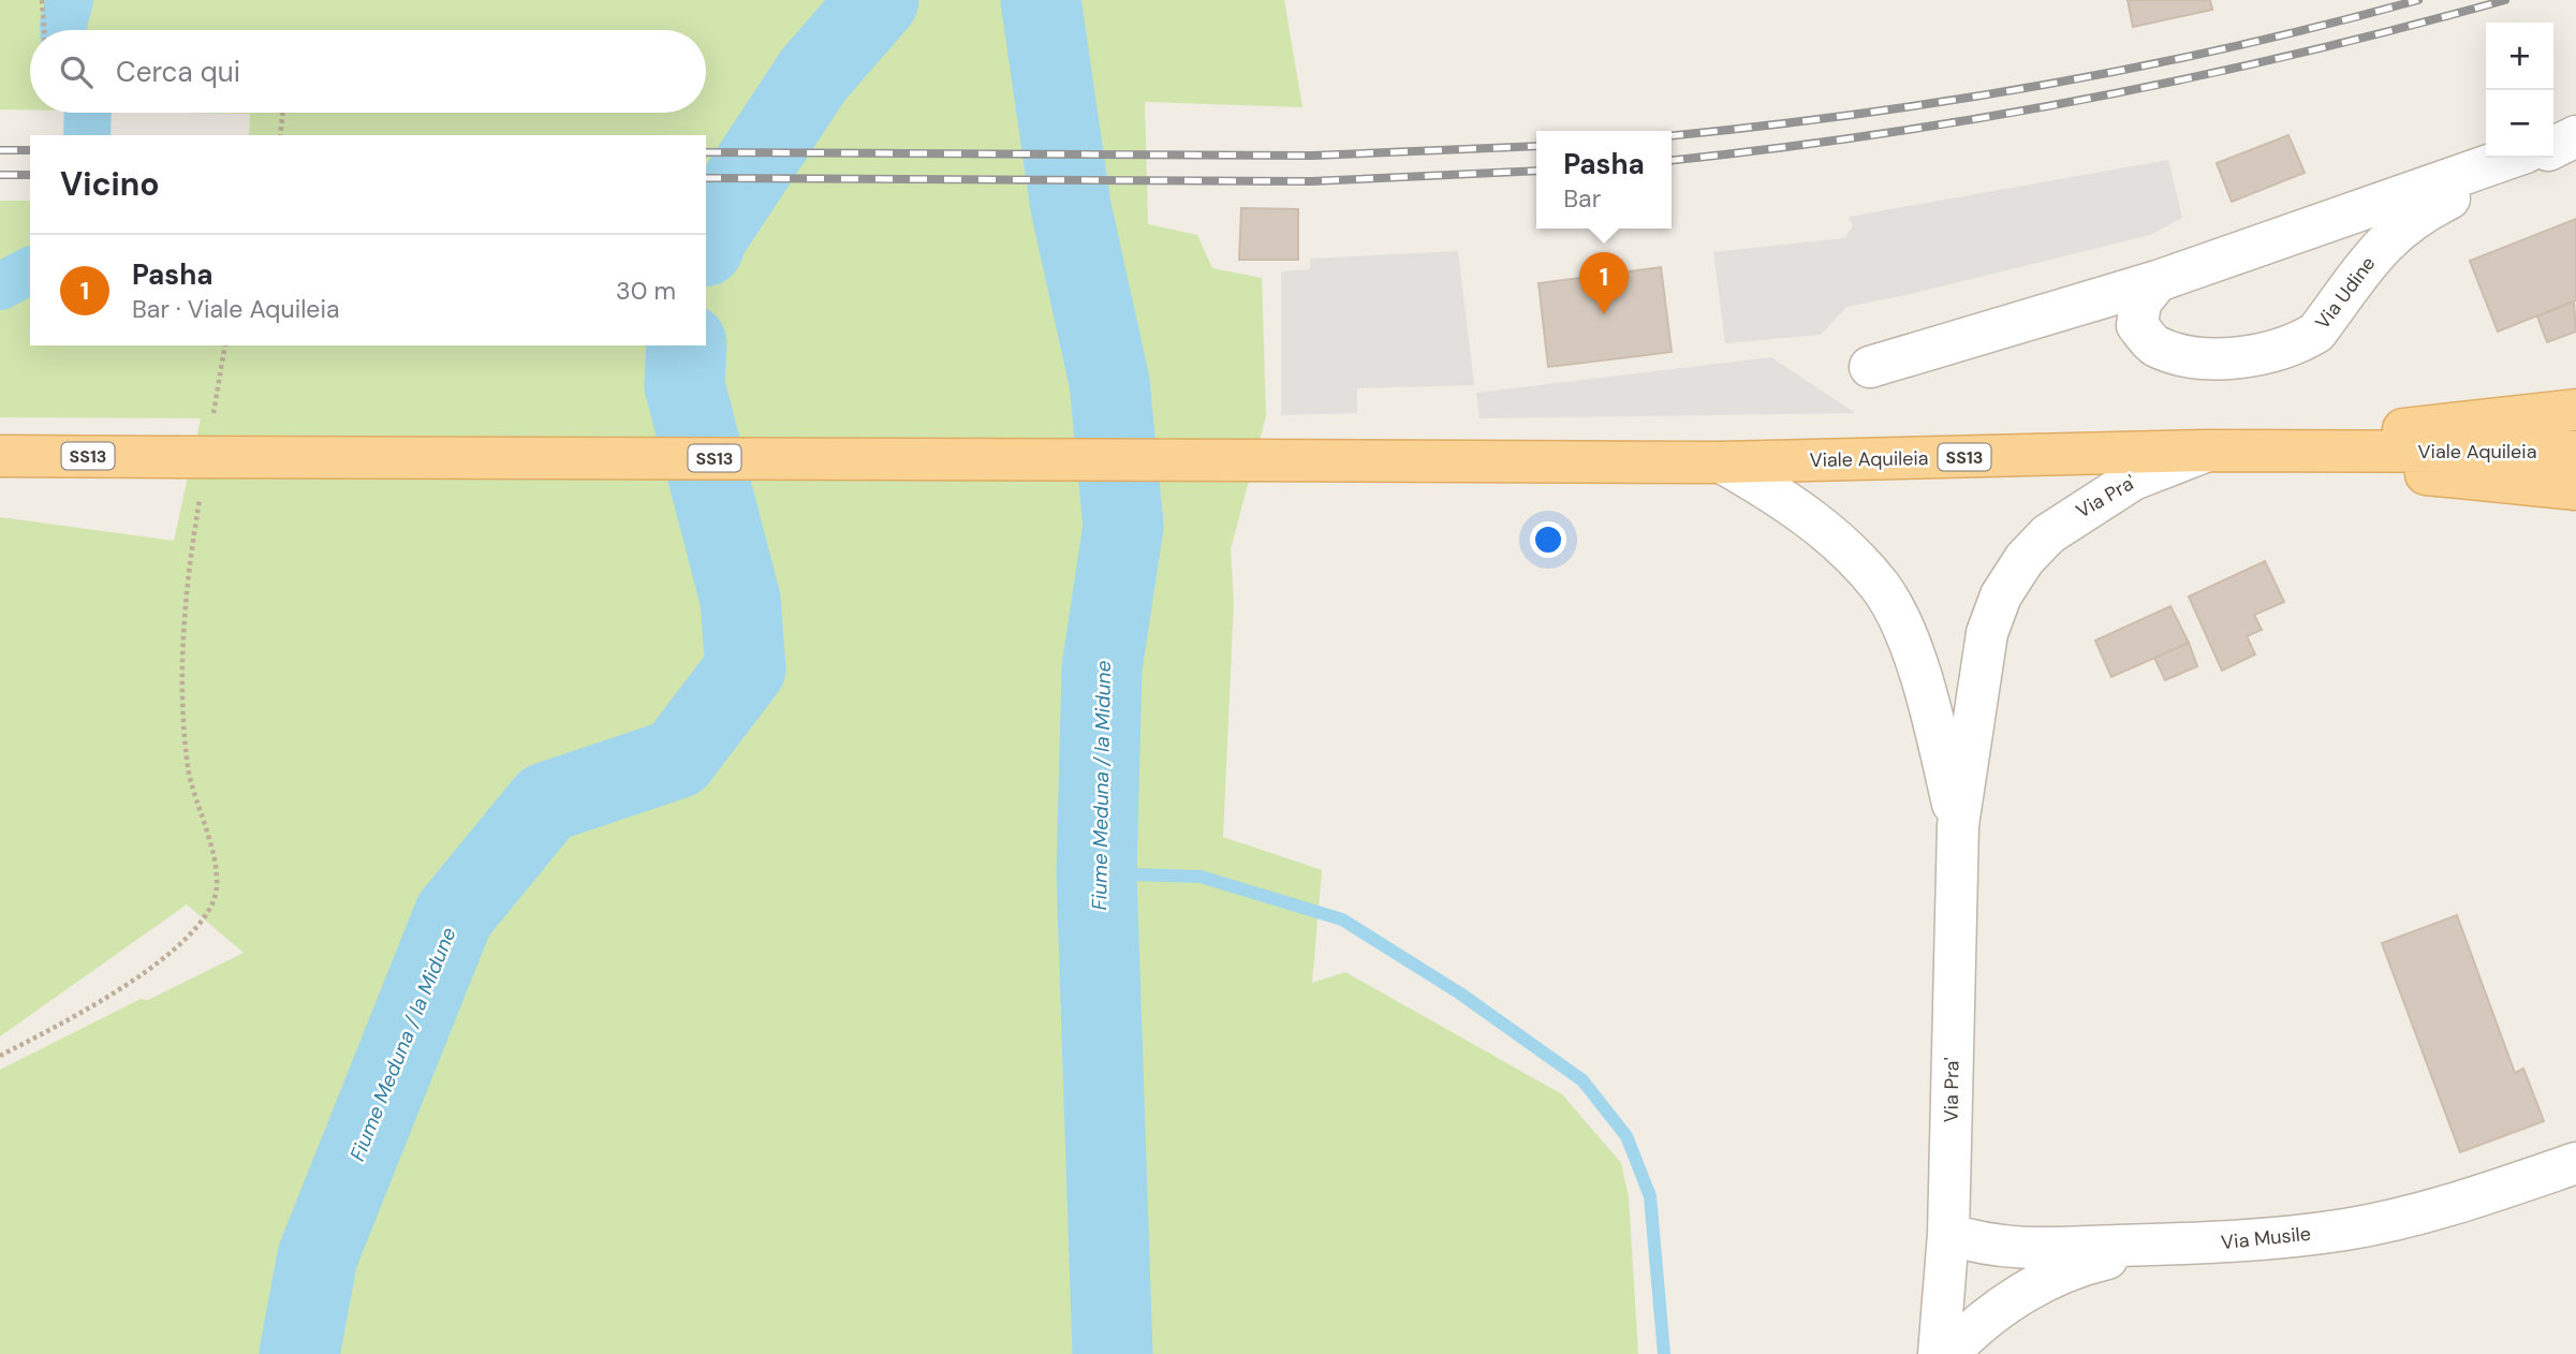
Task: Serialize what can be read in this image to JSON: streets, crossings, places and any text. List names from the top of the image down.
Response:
{
  "streets": {
    "main road": ["Viale Aquileia", "SS13"],
    "street": ["Via Udine", "Via Pra'", "Via Musile"]
  },
  "crossings": [
    ["Viale Aquileia", "SS13"],
    ["Viale Aquileia", "Via Pra'"],
    ["Via Pra'", "Via Musile"]
  ],
  "water": ["Fiume Meduna / la Midune"],
  "page": {
    "map_buttons": ["+", "−"],
    "search": "Cerca qui",
    "popup": ["Pasha", "Bar"],
    "heading": "Vicino",
    "list": [
      {
        "mark": "1",
        "name": "Pasha",
        "note": "Bar · Viale Aquileia",
        "value": "30 m"
      }
    ],
    "pins": "1"
  }
}
